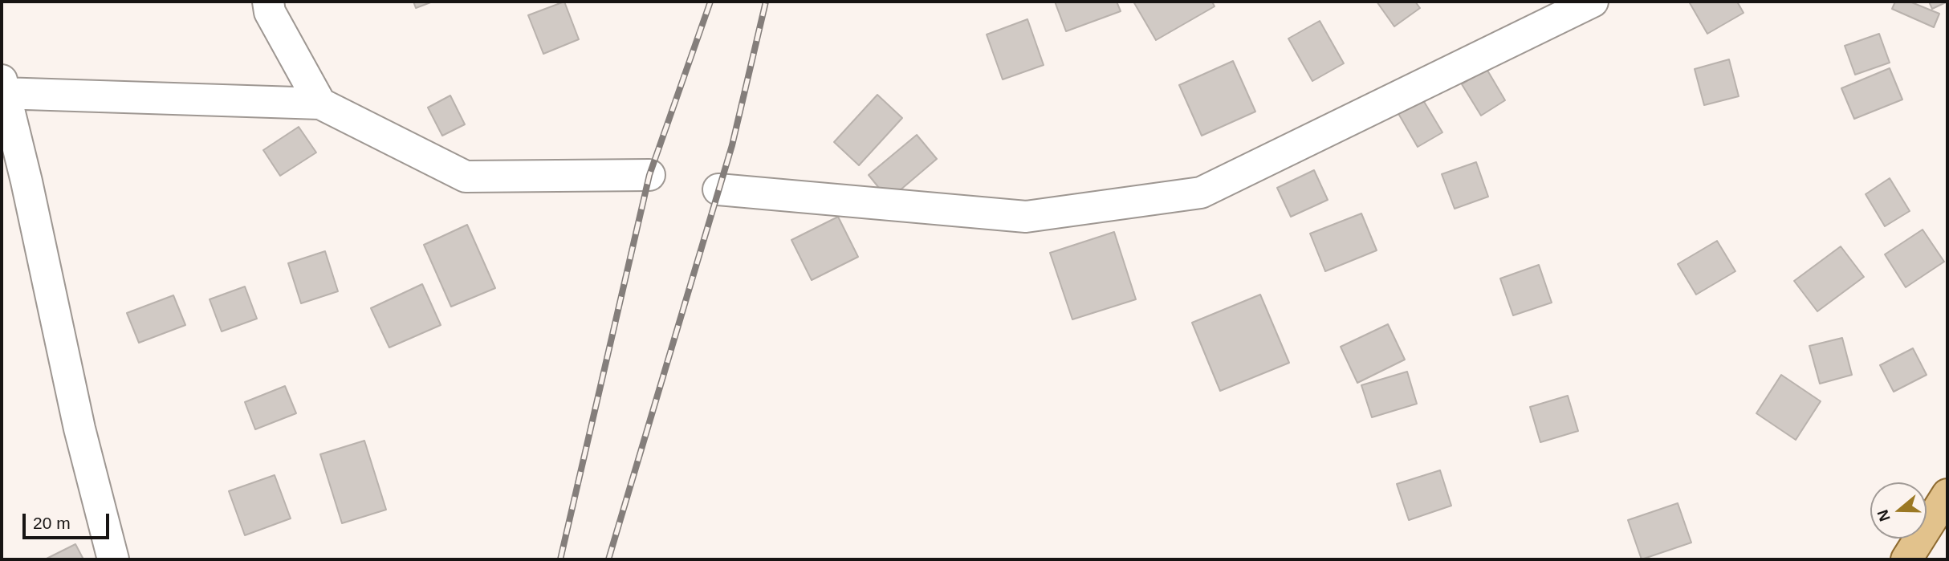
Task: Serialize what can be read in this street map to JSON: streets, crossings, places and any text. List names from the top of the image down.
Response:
{
  "scale_bar": "20 m",
  "north": "left"
}
